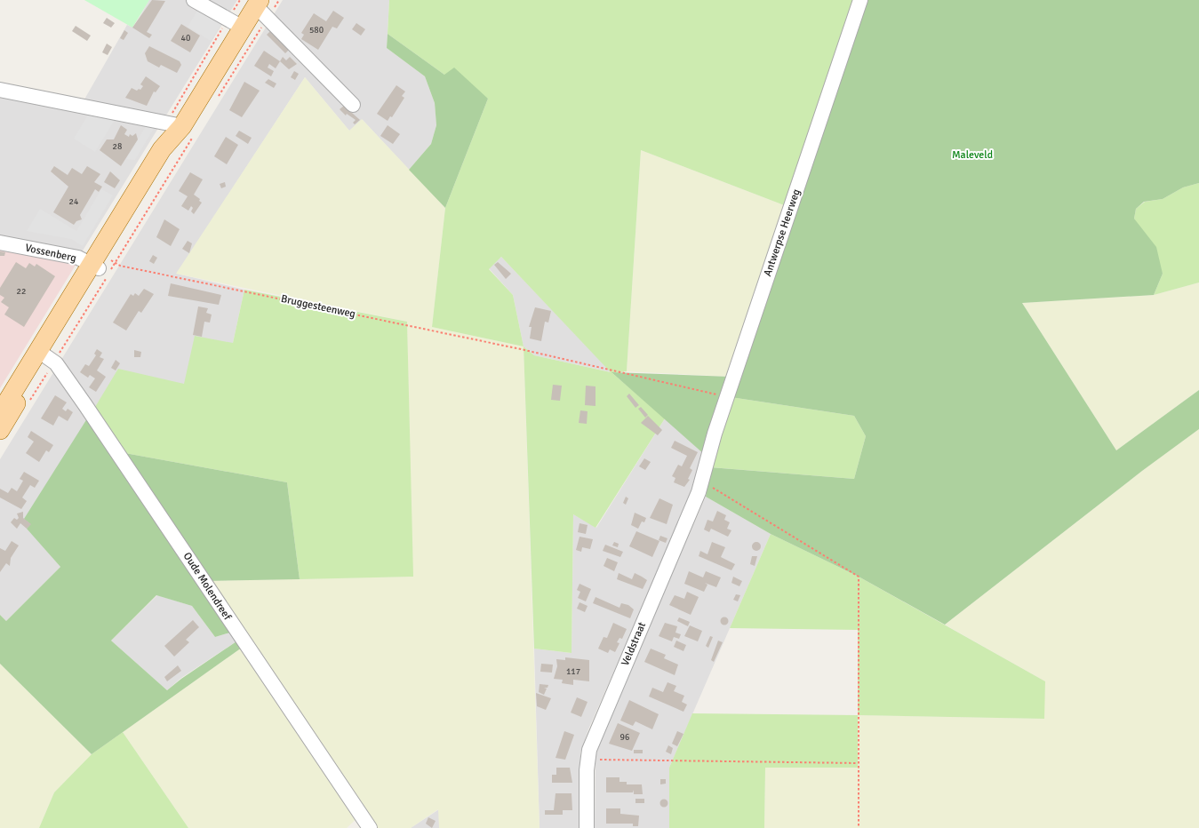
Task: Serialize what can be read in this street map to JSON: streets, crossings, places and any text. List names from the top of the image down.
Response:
{
  "streets": {
    "street": [
      "Antwerpse Heerweg",
      "Vossenberg",
      "Oude Molendreef",
      "Veldstraat"
    ],
    "path": ["Bruggesteenweg"]
  },
  "crossings": [
    ["Antwerpse Heerweg", "Bruggesteenweg"],
    ["Antwerpse Heerweg", "Veldstraat"],
    ["Vossenberg", "Bruggesteenweg"]
  ],
  "parks": ["Maleveld"],
  "house_numbers": [
    "580",
    "40",
    "28",
    "24",
    "22",
    "117",
    "96"
  ]
}
